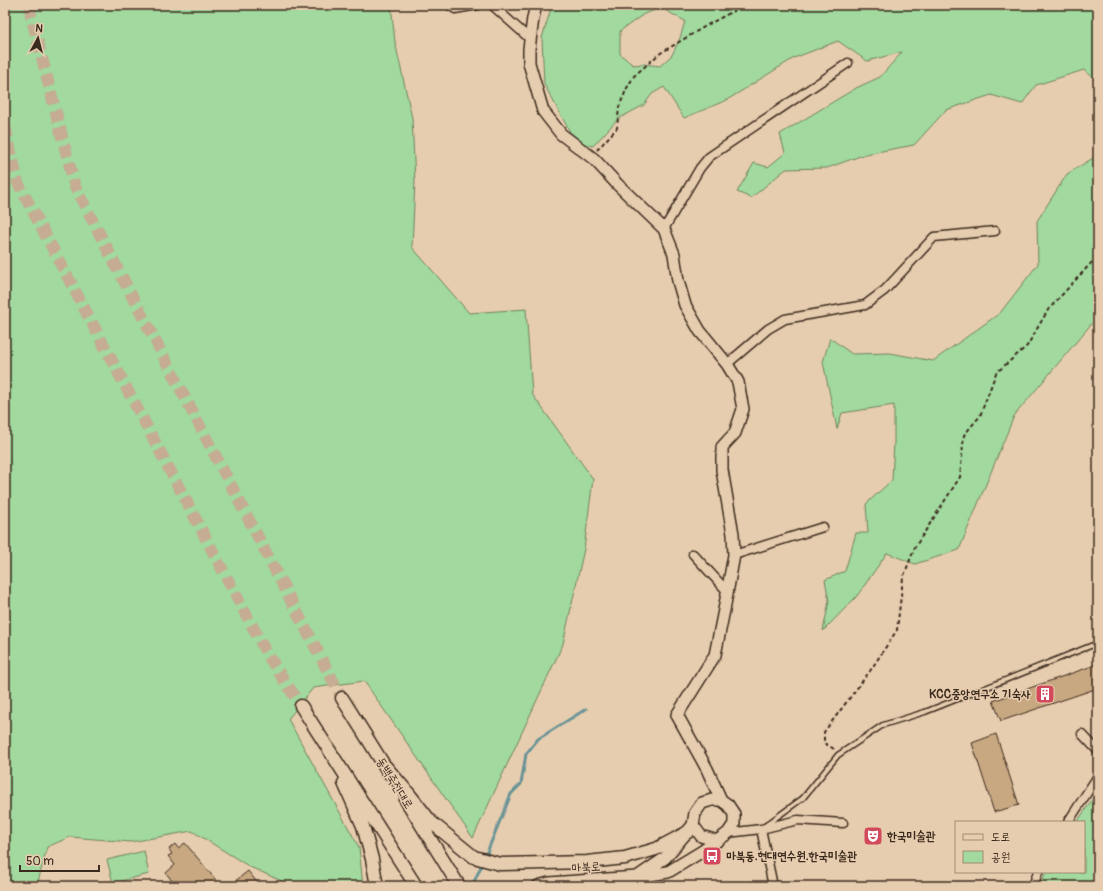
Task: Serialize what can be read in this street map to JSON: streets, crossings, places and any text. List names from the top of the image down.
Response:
{
  "streets": {
    "main road": ["동백죽전대로"],
    "street": ["마북로"]
  },
  "places": {
    "building": ["KCC중앙연구소 기숙사"],
    "theatre": ["한국미술관"],
    "bus stop": ["마북동.현대연수원.한국미술관"]
  },
  "legend": ["도로", "공원"],
  "scale_bar": "50 m",
  "north": "top"
}
